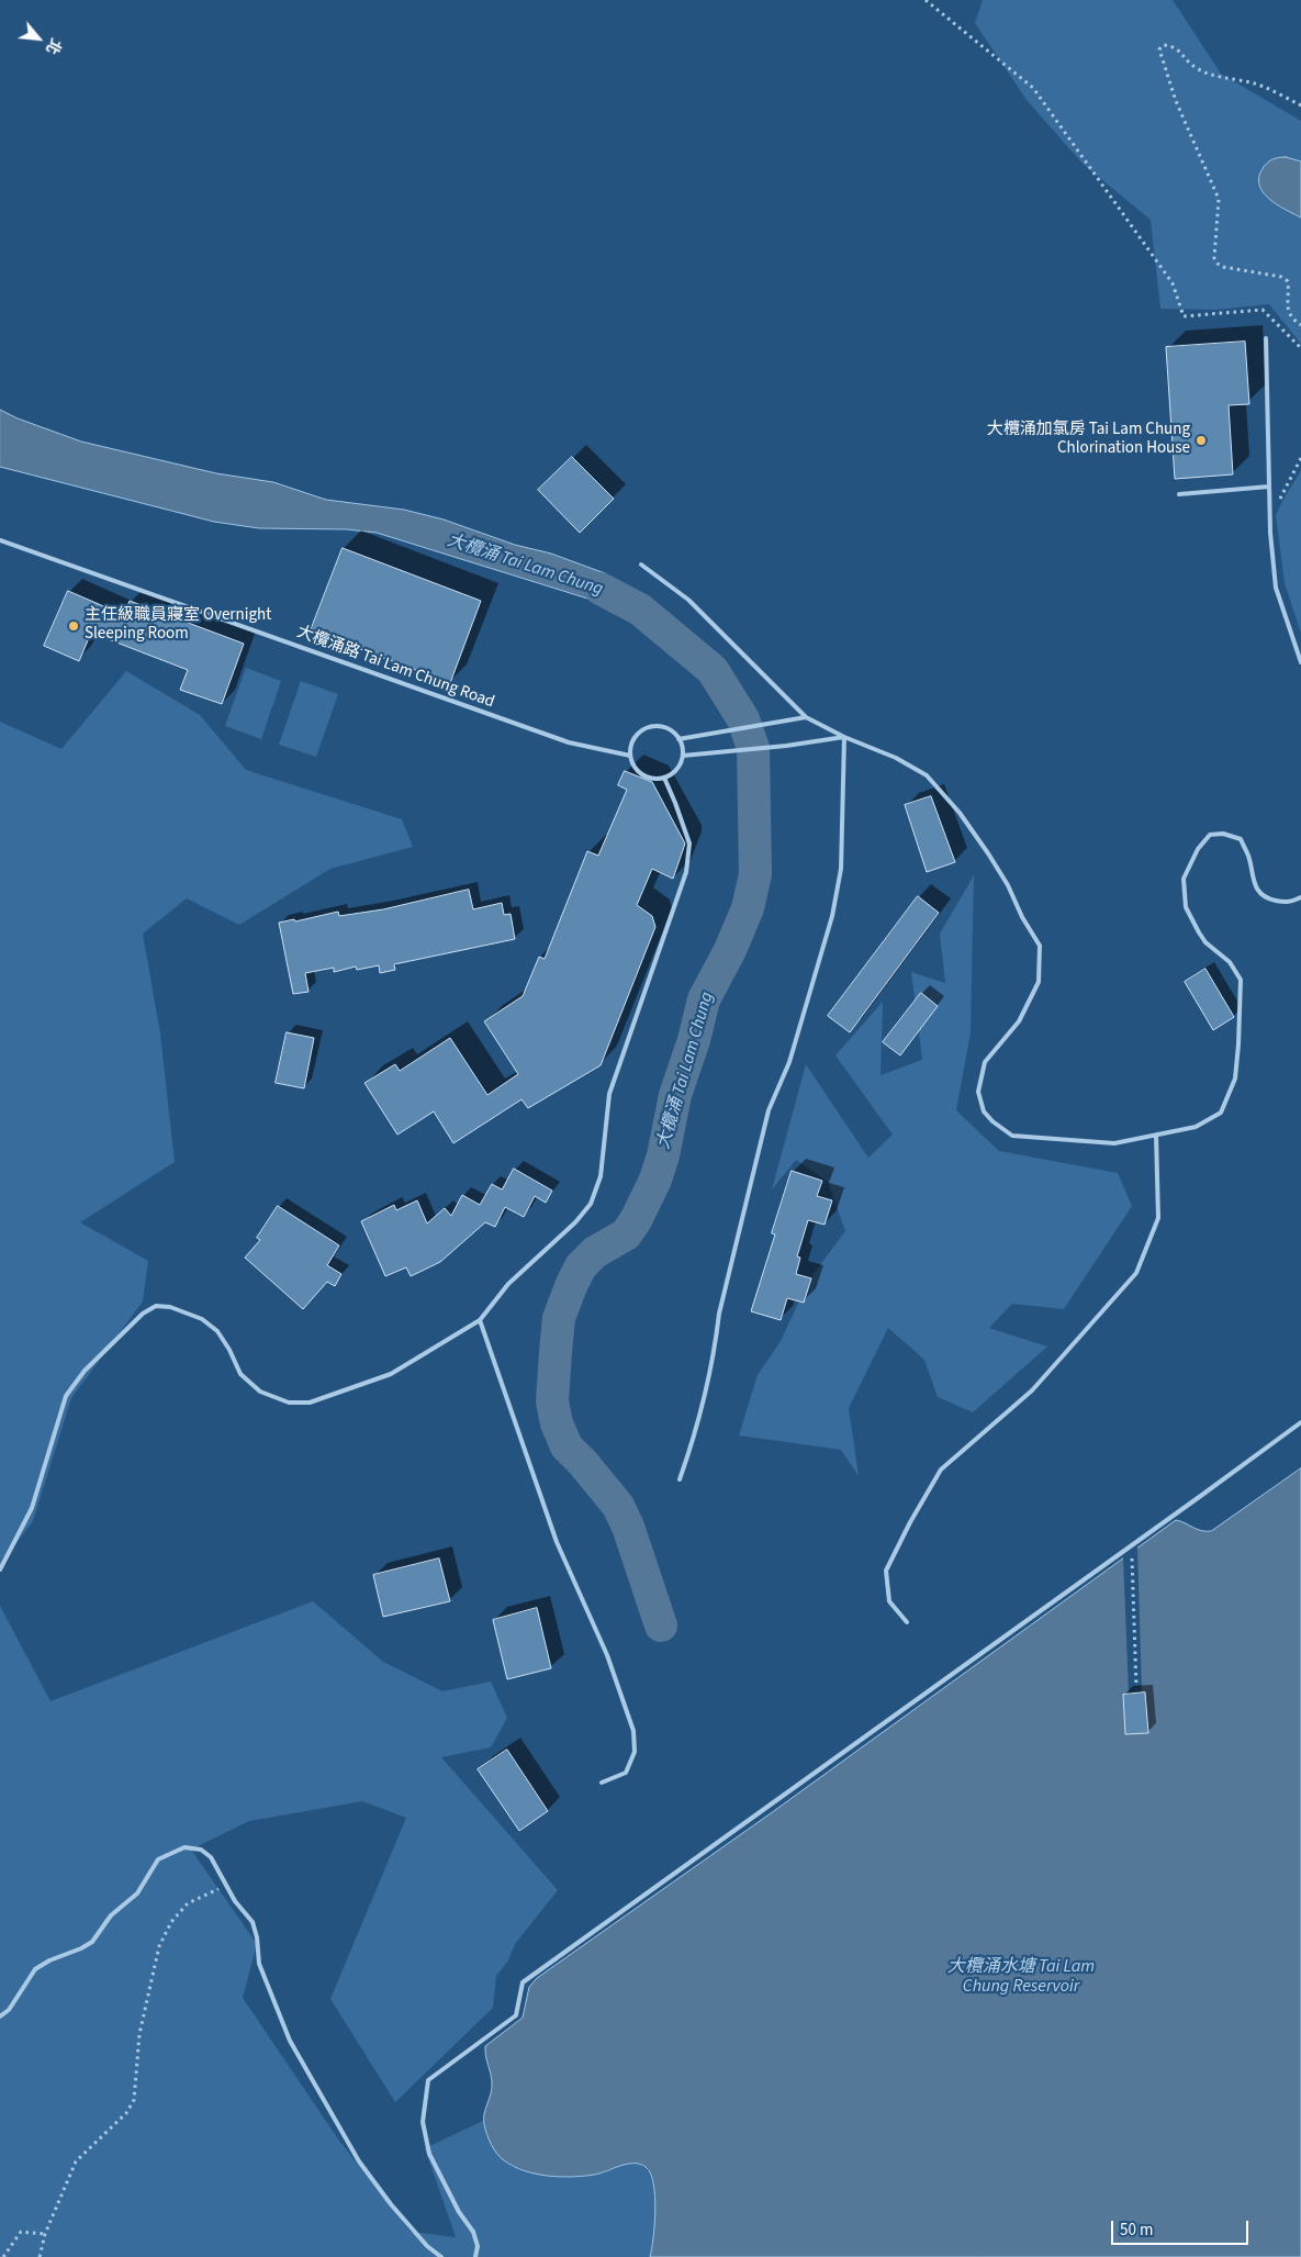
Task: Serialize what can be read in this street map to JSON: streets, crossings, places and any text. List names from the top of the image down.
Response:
{
  "streets": {
    "lane": ["大欖涌路 Tai Lam Chung Road"]
  },
  "water": ["大欖涌 Tai Lam Chung", "大欖涌水塘 Tai Lam Chung Reservoir"],
  "places": ["大欖涌加氯房 Tai Lam Chung Chlorination House", "主任級職員寢室 Overnight Sleeping Room"],
  "scale_bar": "50 m",
  "north": "bottom right"
}
